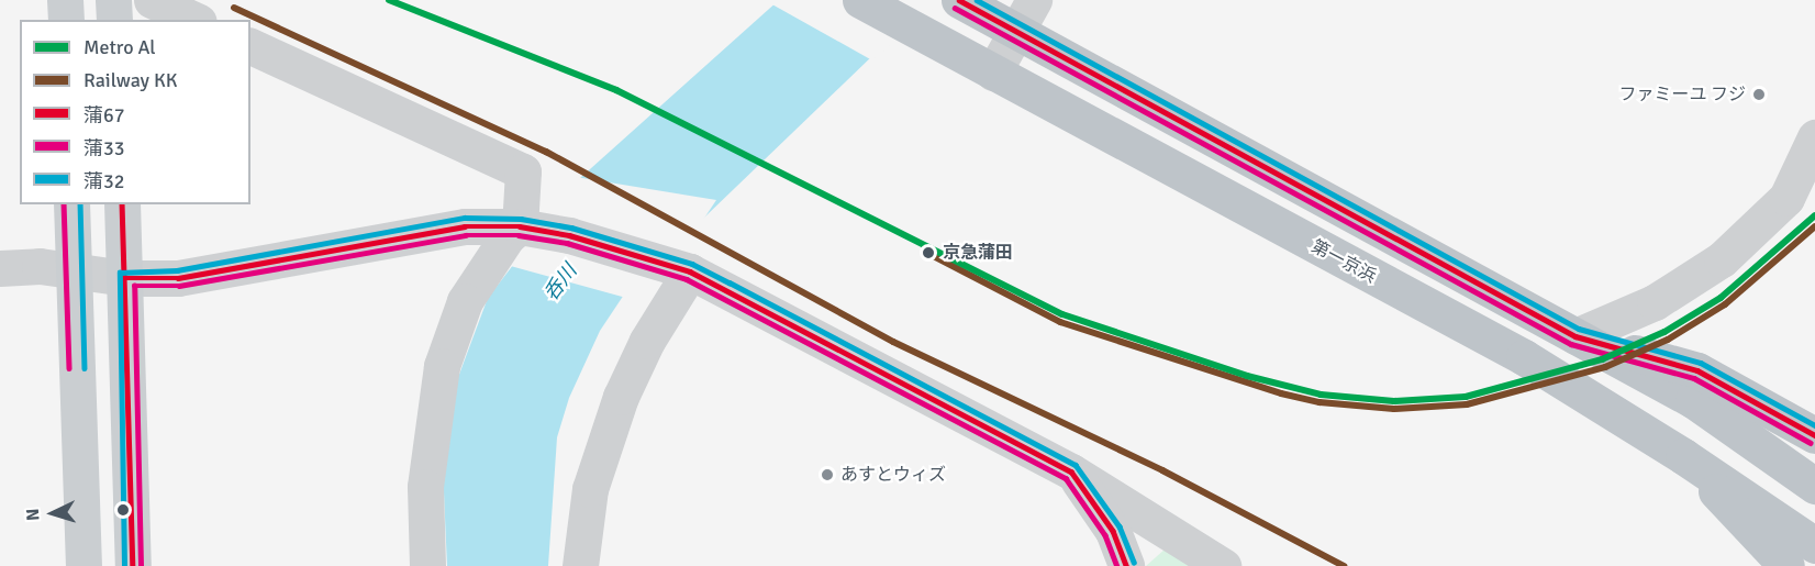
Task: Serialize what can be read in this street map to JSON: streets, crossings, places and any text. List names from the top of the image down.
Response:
{
  "streets": {
    "highway": ["第一京浜"]
  },
  "water": ["呑川"],
  "places": ["ファミーユ フジ", "京急蒲田", "あすとウィズ"],
  "lines": [
    "metro line Al",
    "transit line 蒲67",
    "transit line 蒲32",
    "rail line KK",
    "transit line 蒲33"
  ],
  "legend": [
    "Metro Al",
    "Railway KK",
    "蒲67",
    "蒲33",
    "蒲32"
  ],
  "north": "left"
}
